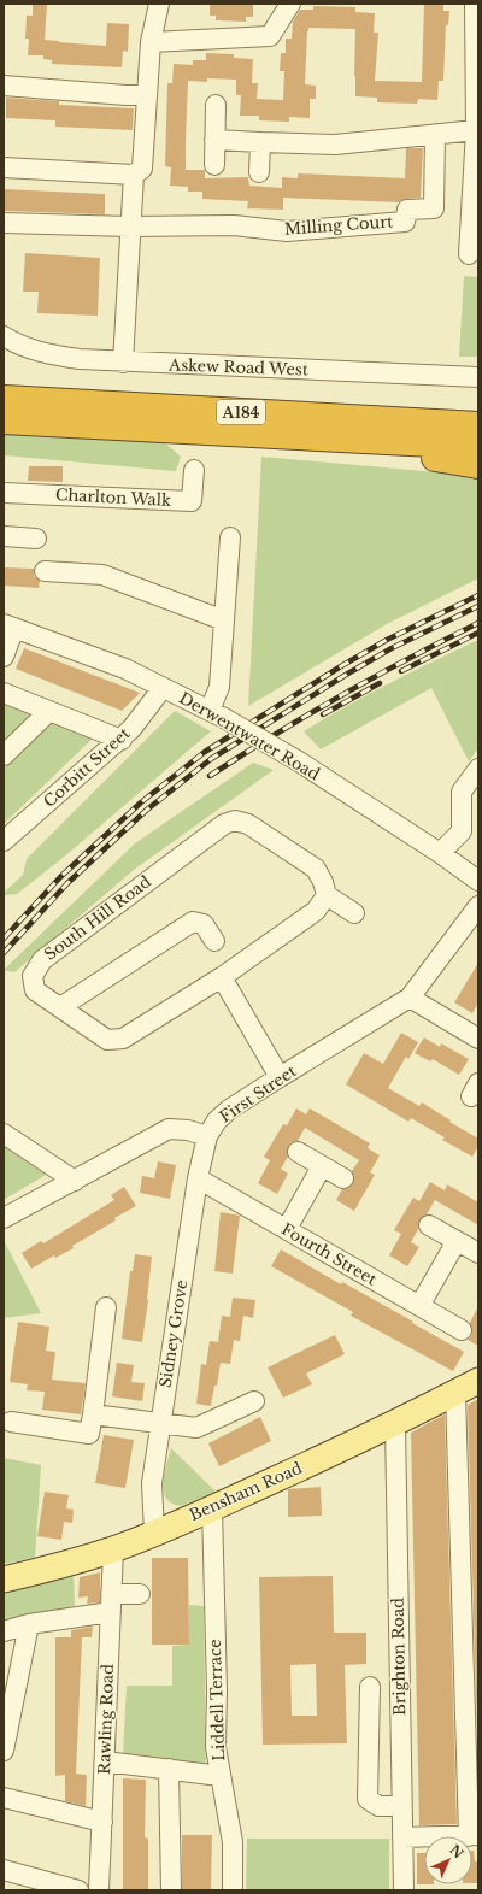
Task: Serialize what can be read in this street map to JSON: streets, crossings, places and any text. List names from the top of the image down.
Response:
{
  "streets": {
    "highway": ["A184"],
    "main road": ["Bensham Road"],
    "street": [
      "Milling Court",
      "Askew Road West",
      "Charlton Walk",
      "Derwentwater Road",
      "Corbitt Street",
      "South Hill Road",
      "First Street",
      "Fourth Street",
      "Sidney Grove",
      "Brighton Road",
      "Liddell Terrace",
      "Rawling Road"
    ]
  },
  "crossings": [
    ["Derwentwater Road", "Corbitt Street"],
    ["First Street", "Sidney Grove"],
    ["Fourth Street", "Sidney Grove"],
    ["Sidney Grove", "Bensham Road"],
    ["Bensham Road", "Brighton Road"],
    ["Bensham Road", "Liddell Terrace"],
    ["Bensham Road", "Rawling Road"]
  ],
  "north": "top right"
}
